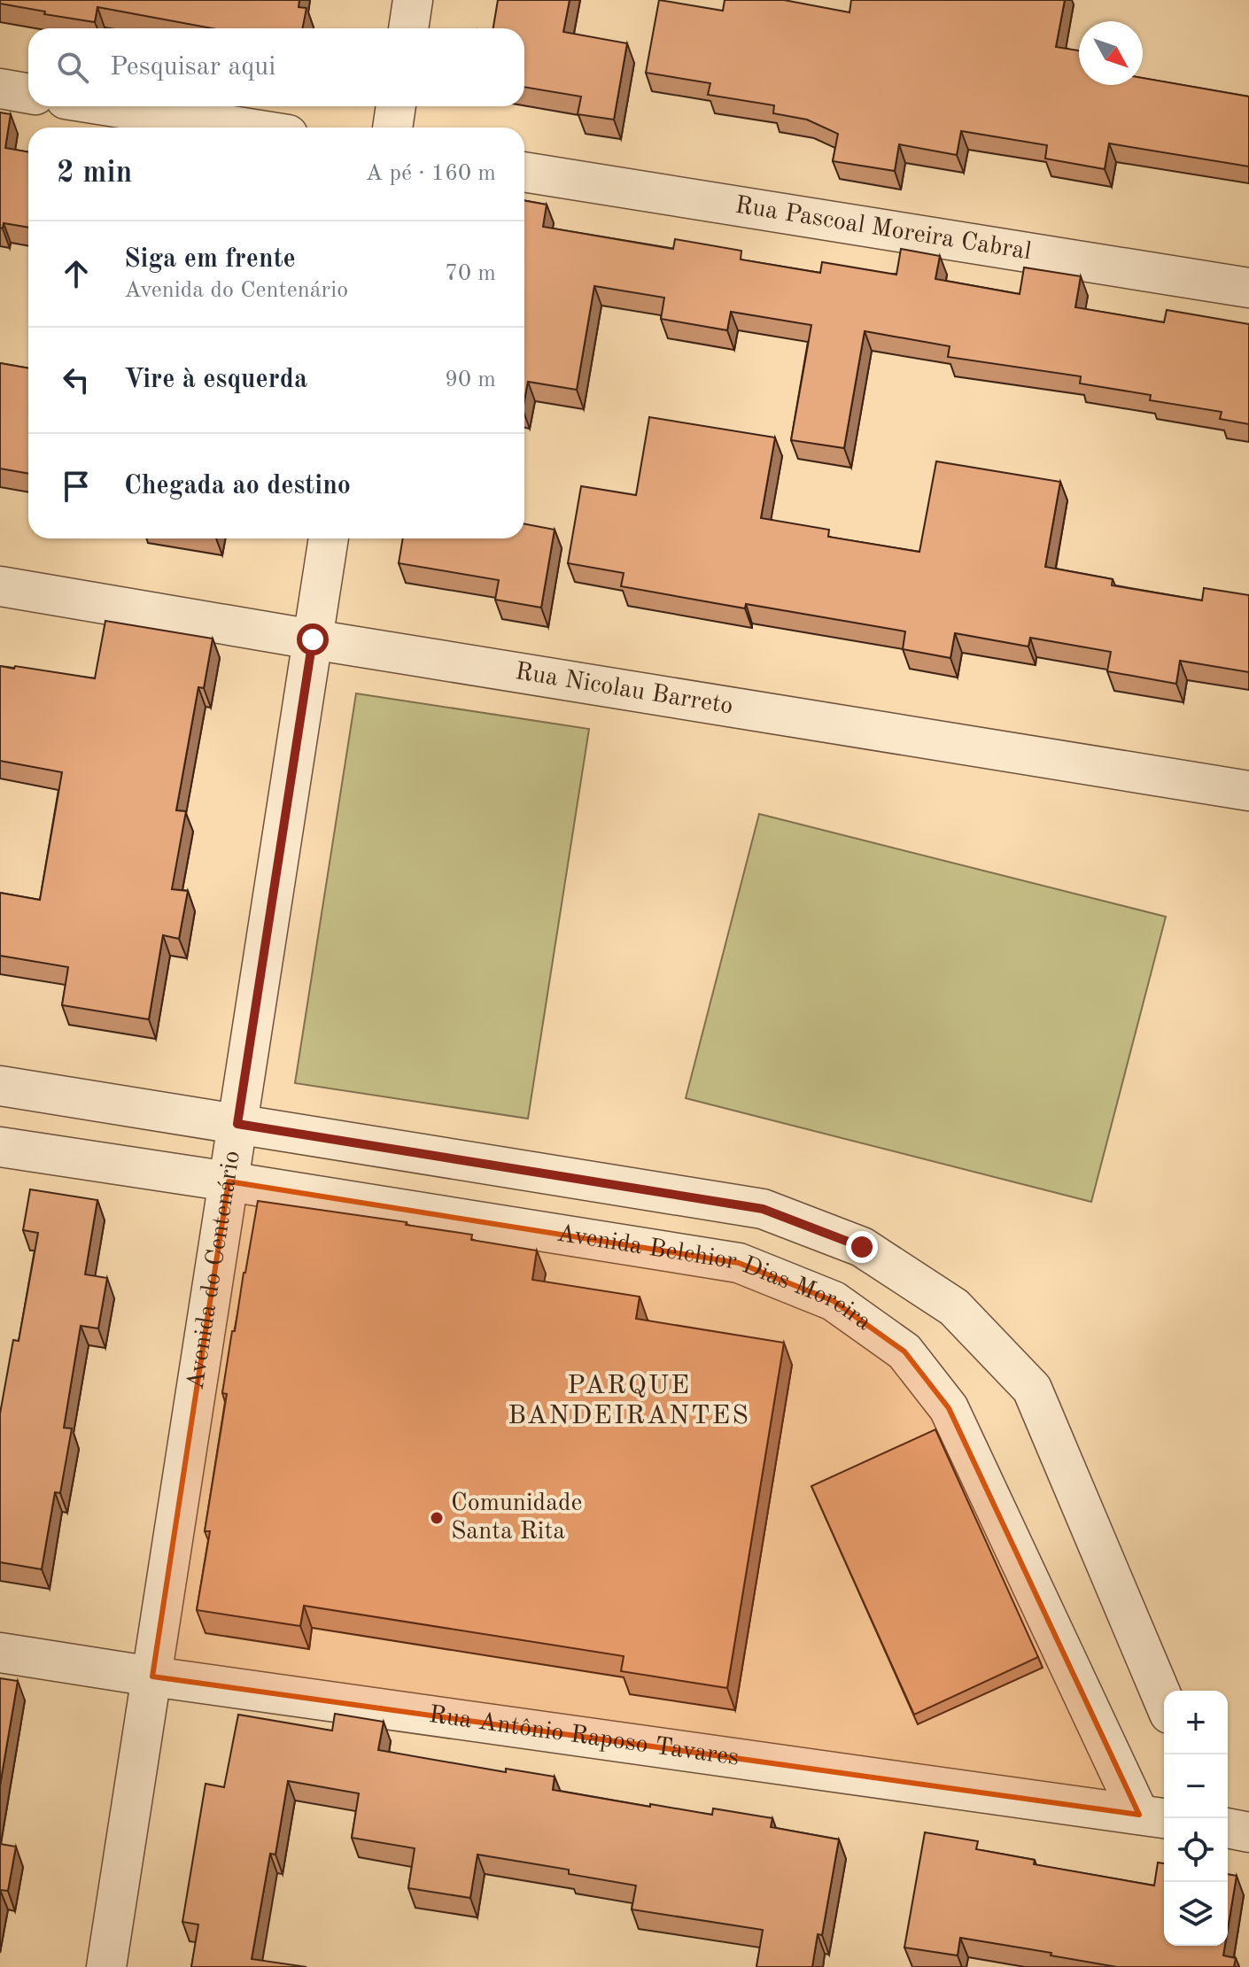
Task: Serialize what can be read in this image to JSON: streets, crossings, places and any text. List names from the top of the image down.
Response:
{
  "streets": {
    "street": [
      "Rua Pascoal Moreira Cabral",
      "Rua Nicolau Barreto",
      "Avenida do Centenário",
      "Avenida Belchior Dias Moreira",
      "Rua Antônio Raposo Tavares"
    ]
  },
  "crossings": [
    ["Rua Nicolau Barreto", "Avenida do Centenário"],
    ["Avenida do Centenário", "Avenida Belchior Dias Moreira"],
    ["Avenida do Centenário", "Rua Antônio Raposo Tavares"],
    ["Avenida Belchior Dias Moreira", "Rua Antônio Raposo Tavares"]
  ],
  "districts": ["PARQUE BANDEIRANTES"],
  "places": ["Comunidade Santa Rita"],
  "north": "bottom right",
  "page": {
    "search": "Pesquisar aqui",
    "heading": ["2 min", "A pé · 160 m"],
    "list": [
      ["Siga em frente", "Avenida do Centenário", "70 m"],
      ["Vire à esquerda", "90 m"],
      "Chegada ao destino"
    ],
    "map_buttons": ["+", "−"]
  }
}
